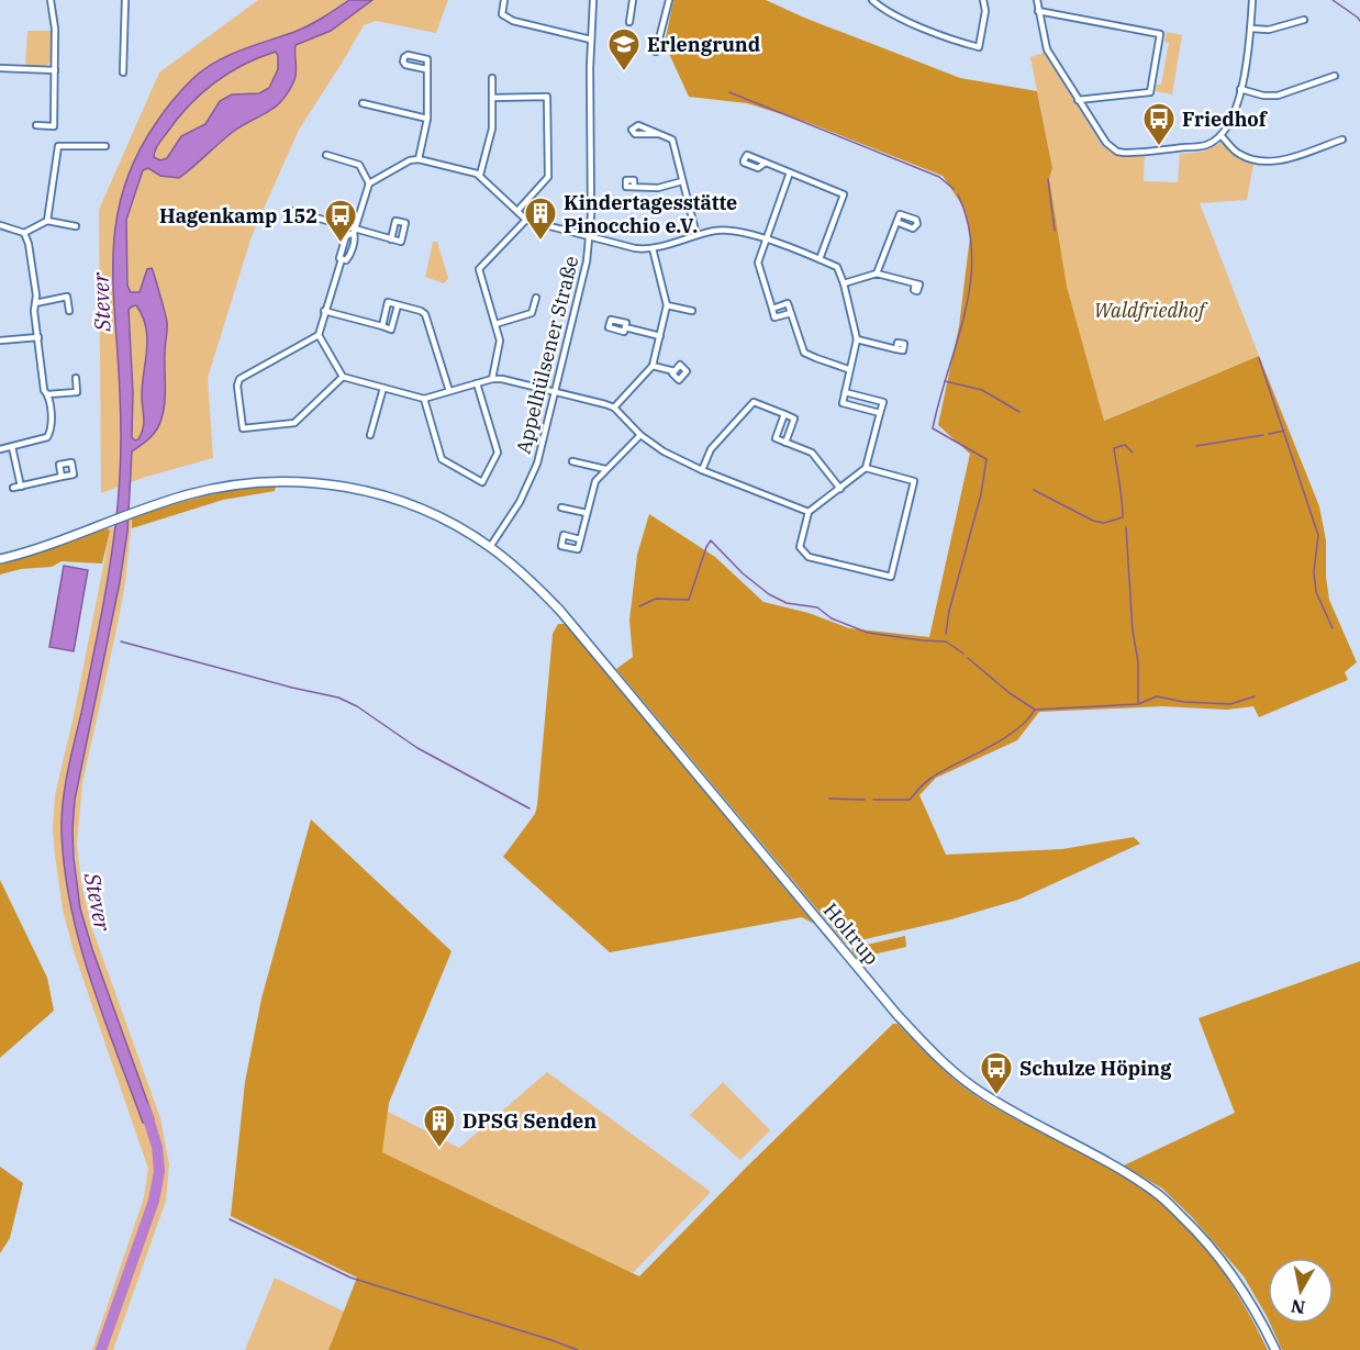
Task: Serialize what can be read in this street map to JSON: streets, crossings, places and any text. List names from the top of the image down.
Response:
{
  "streets": {
    "main road": ["Holtrup"],
    "street": ["Appelhülsener Straße"]
  },
  "crossings": [
    ["Appelhülsener Straße", "Holtrup"]
  ],
  "water": ["Stever"],
  "parks": ["Waldfriedhof"],
  "places": {
    "school or university": ["Erlengrund"],
    "bus stop": ["Friedhof", "Hagenkamp 152", "Schulze Höping"],
    "building": ["Kindertagesstätte Pinocchio e.V.", "DPSG Senden"]
  },
  "north": "bottom"
}
